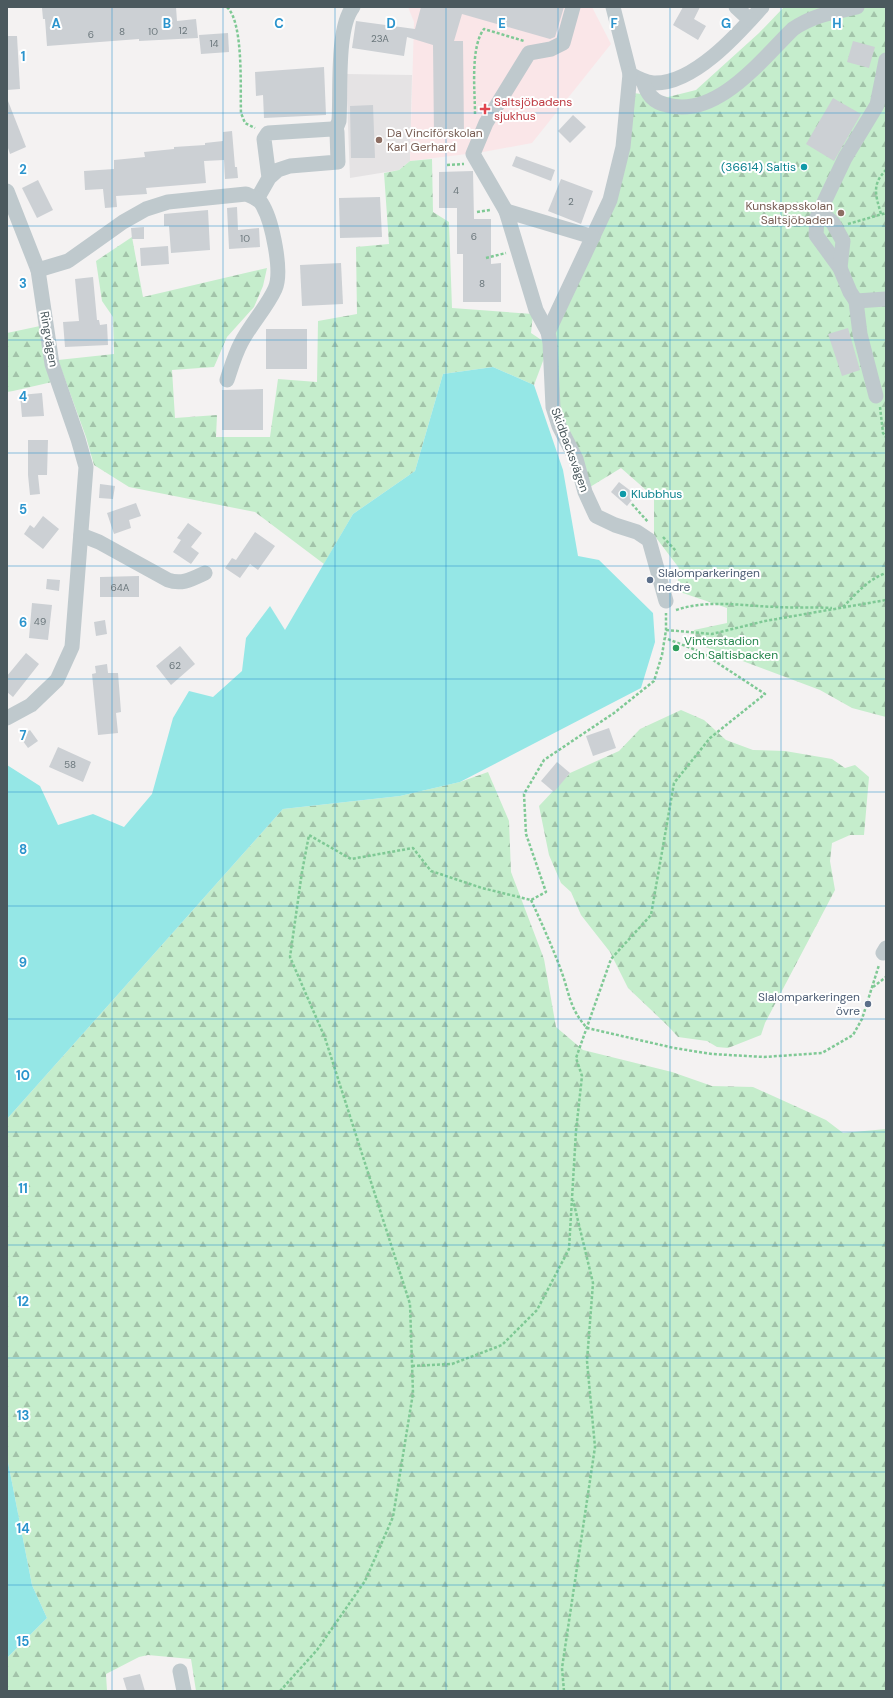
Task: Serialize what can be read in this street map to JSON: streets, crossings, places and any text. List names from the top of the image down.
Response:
{
  "streets": {
    "street": ["Ringvägen", "Skidbacksvägen"]
  },
  "places": {
    "health": ["Saltsjöbadens sjukhus"],
    "other": [
      "Da Vinciförskolan Karl Gerhard",
      "(36614) Saltis",
      "Kunskapsskolan Saltsjöbaden",
      "Klubbhus",
      "Slalomparkeringen nedre",
      "Vinterstadion och Saltisbacken",
      "Slalomparkeringen övre"
    ]
  },
  "house_numbers": [
    "12",
    "8",
    "10",
    "6",
    "23A",
    "14",
    "4",
    "2",
    "6",
    "10",
    "8",
    "64A",
    "49",
    "62",
    "58"
  ],
  "grid": {
    "columns": [
      "A",
      "B",
      "C",
      "D",
      "E",
      "F",
      "G",
      "H"
    ],
    "rows": [
      "1",
      "2",
      "3",
      "4",
      "5",
      "6",
      "7",
      "8",
      "9",
      "10",
      "11",
      "12",
      "13",
      "14",
      "15"
    ]
  }
}
